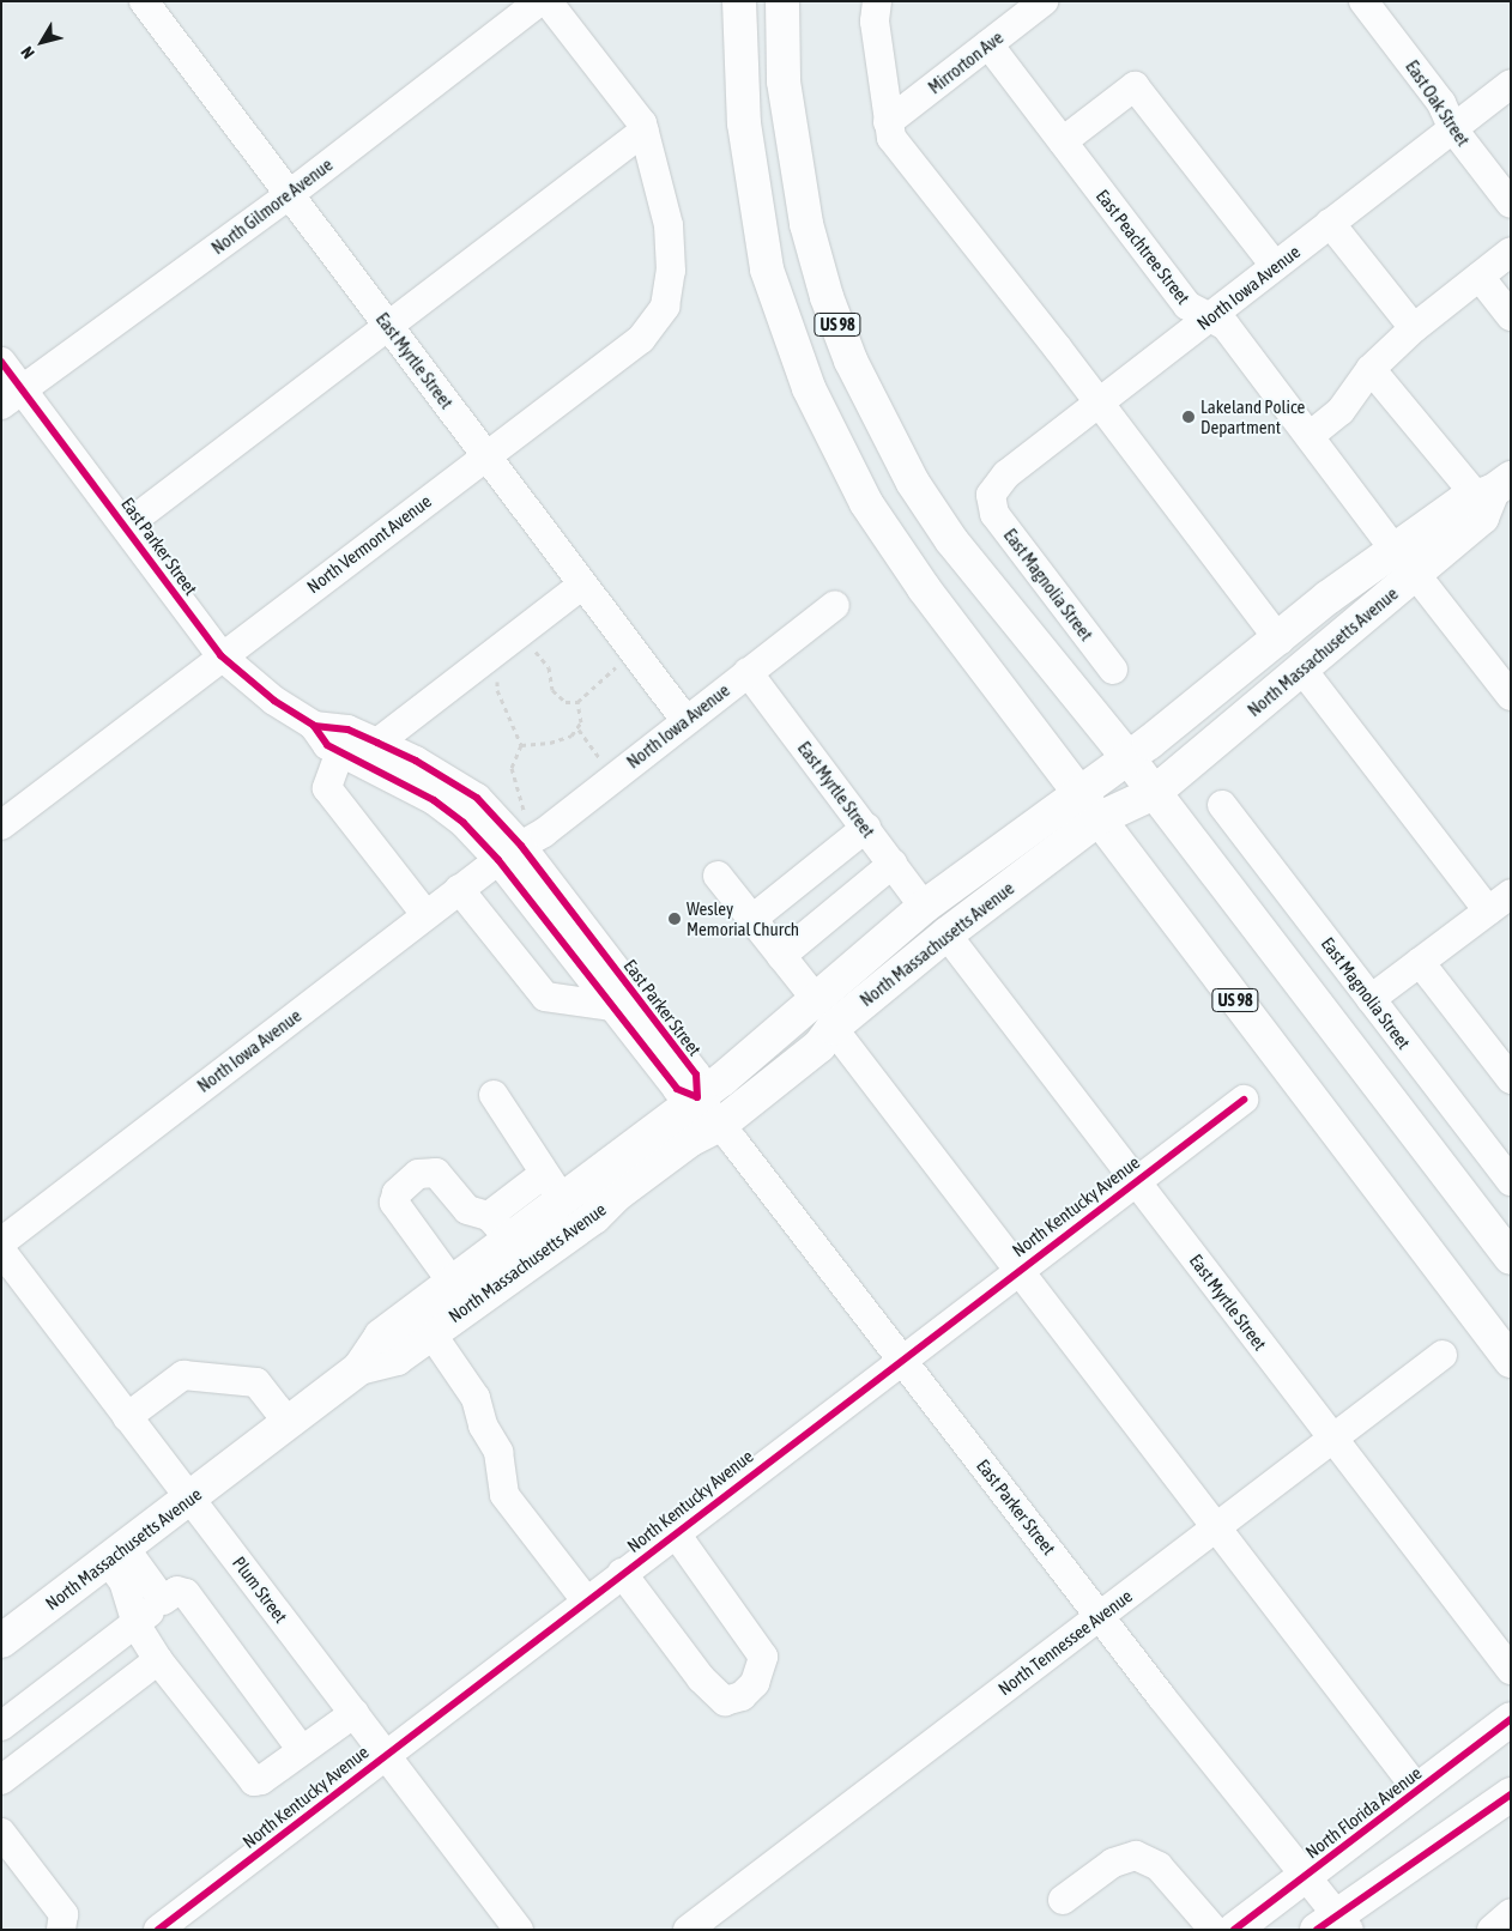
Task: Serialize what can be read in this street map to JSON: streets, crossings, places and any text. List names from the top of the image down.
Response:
{
  "streets": {
    "main road": ["US 98", "North Massachusetts Avenue", "North Florida Avenue"],
    "street": [
      "Mirrorton Ave",
      "East Oak Street",
      "North Gilmore Avenue",
      "East Peachtree Street",
      "North Iowa Avenue",
      "East Myrtle Street",
      "North Vermont Avenue",
      "East Parker Street",
      "East Magnolia Street",
      "North Kentucky Avenue",
      "Plum Street",
      "North Tennessee Avenue"
    ]
  },
  "crossings": [
    ["Mirrorton Ave", "East Peachtree Street"],
    ["East Oak Street", "North Iowa Avenue"],
    ["North Gilmore Avenue", "East Myrtle Street"],
    ["North Gilmore Avenue", "East Parker Street"],
    ["East Peachtree Street", "North Iowa Avenue"],
    ["East Peachtree Street", "North Massachusetts Avenue"],
    ["North Iowa Avenue", "East Myrtle Street"],
    ["North Iowa Avenue", "East Parker Street"],
    ["North Iowa Avenue", "East Magnolia Street"],
    ["US 98", "North Massachusetts Avenue"],
    ["East Myrtle Street", "North Vermont Avenue"],
    ["East Myrtle Street", "North Massachusetts Avenue"],
    ["East Myrtle Street", "North Kentucky Avenue"],
    ["East Myrtle Street", "North Tennessee Avenue"],
    ["North Vermont Avenue", "East Parker Street"],
    ["East Parker Street", "North Massachusetts Avenue"],
    ["East Parker Street", "North Kentucky Avenue"],
    ["East Parker Street", "North Tennessee Avenue"],
    ["East Parker Street", "North Florida Avenue"],
    ["North Massachusetts Avenue", "Plum Street"],
    ["North Kentucky Avenue", "Plum Street"]
  ],
  "places": ["Lakeland Police Department", "Wesley Memorial Church"],
  "north": "bottom left"
}
